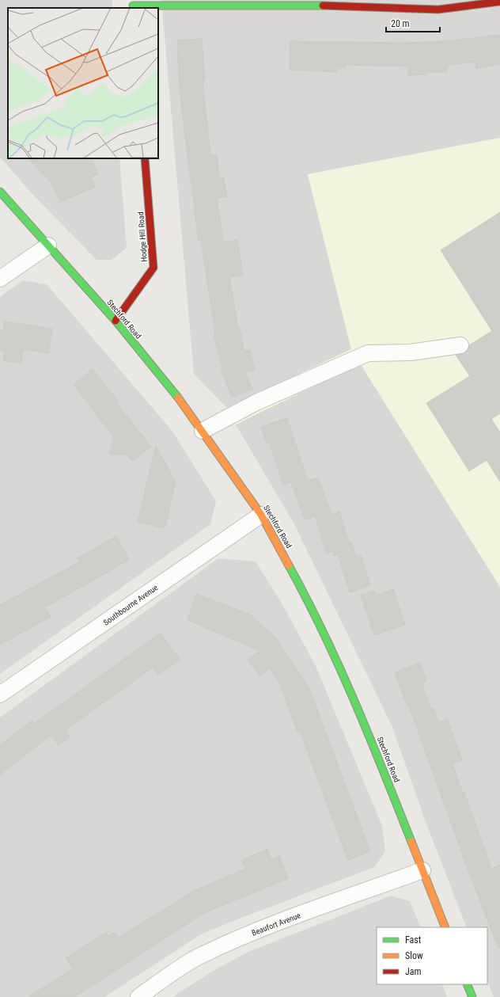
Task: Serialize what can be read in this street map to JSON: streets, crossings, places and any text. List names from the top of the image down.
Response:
{
  "streets": {
    "main road": ["Hodge Hill Road", "Stechford Road"],
    "street": ["Southbourne Avenue", "Beaufort Avenue"]
  },
  "crossings": [
    ["Hodge Hill Road", "Stechford Road"],
    ["Stechford Road", "Southbourne Avenue"],
    ["Stechford Road", "Beaufort Avenue"]
  ],
  "legend": ["Fast", "Slow", "Jam"],
  "scale_bar": "20 m"
}
